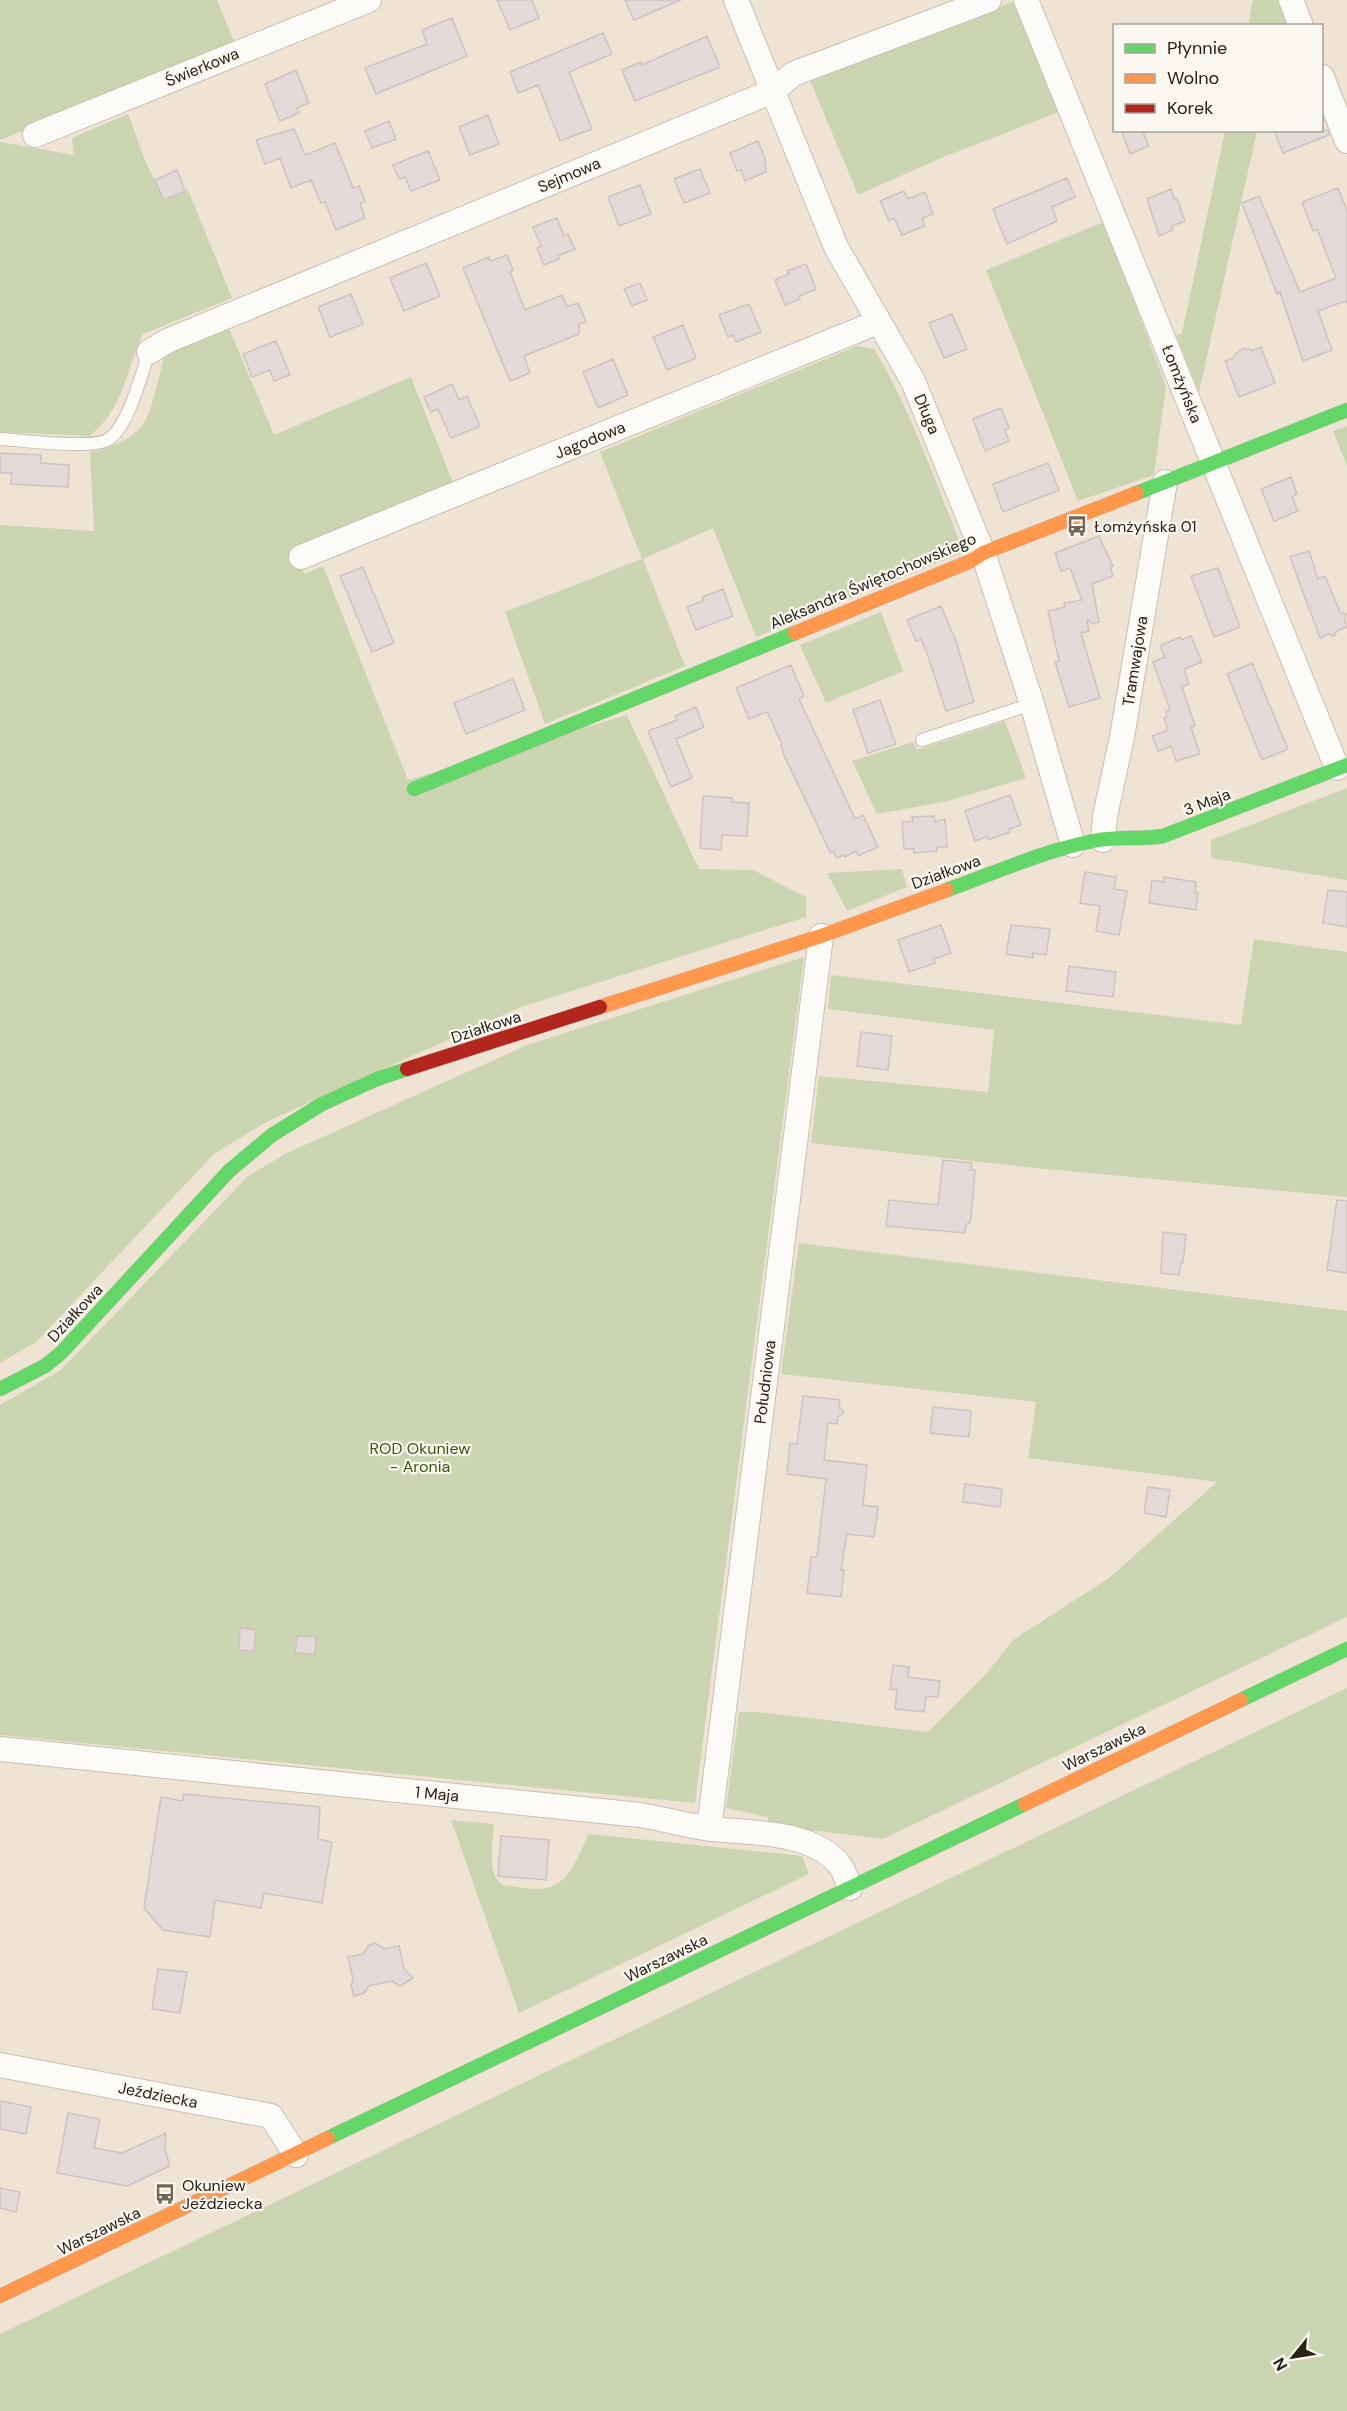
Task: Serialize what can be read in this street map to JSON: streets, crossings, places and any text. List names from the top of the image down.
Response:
{
  "streets": {
    "street": [
      "Świerkowa",
      "Sejmowa",
      "Łomżyńska",
      "Długa",
      "Jagodowa",
      "Aleksandra Świętochowskiego",
      "Tramwajowa",
      "3 Maja",
      "Działkowa",
      "Południowa",
      "Warszawska",
      "1 Maja",
      "Jeździecka"
    ]
  },
  "crossings": [
    ["Sejmowa", "Długa"],
    ["Łomżyńska", "Aleksandra Świętochowskiego"],
    ["Łomżyńska", "3 Maja"],
    ["Długa", "Jagodowa"],
    ["Długa", "Aleksandra Świętochowskiego"],
    ["Długa", "3 Maja"],
    ["Długa", "Działkowa"],
    ["Aleksandra Świętochowskiego", "Tramwajowa"],
    ["Tramwajowa", "3 Maja"],
    ["3 Maja", "Działkowa"],
    ["Działkowa", "Południowa"],
    ["Południowa", "1 Maja"],
    ["Warszawska", "1 Maja"],
    ["Warszawska", "Jeździecka"]
  ],
  "parks": ["ROD Okuniew - Aronia"],
  "places": {
    "bus stop": ["Łomżyńska 01", "Okuniew Jeździecka"]
  },
  "legend": ["Płynnie", "Wolno", "Korek"],
  "north": "bottom left"
}
